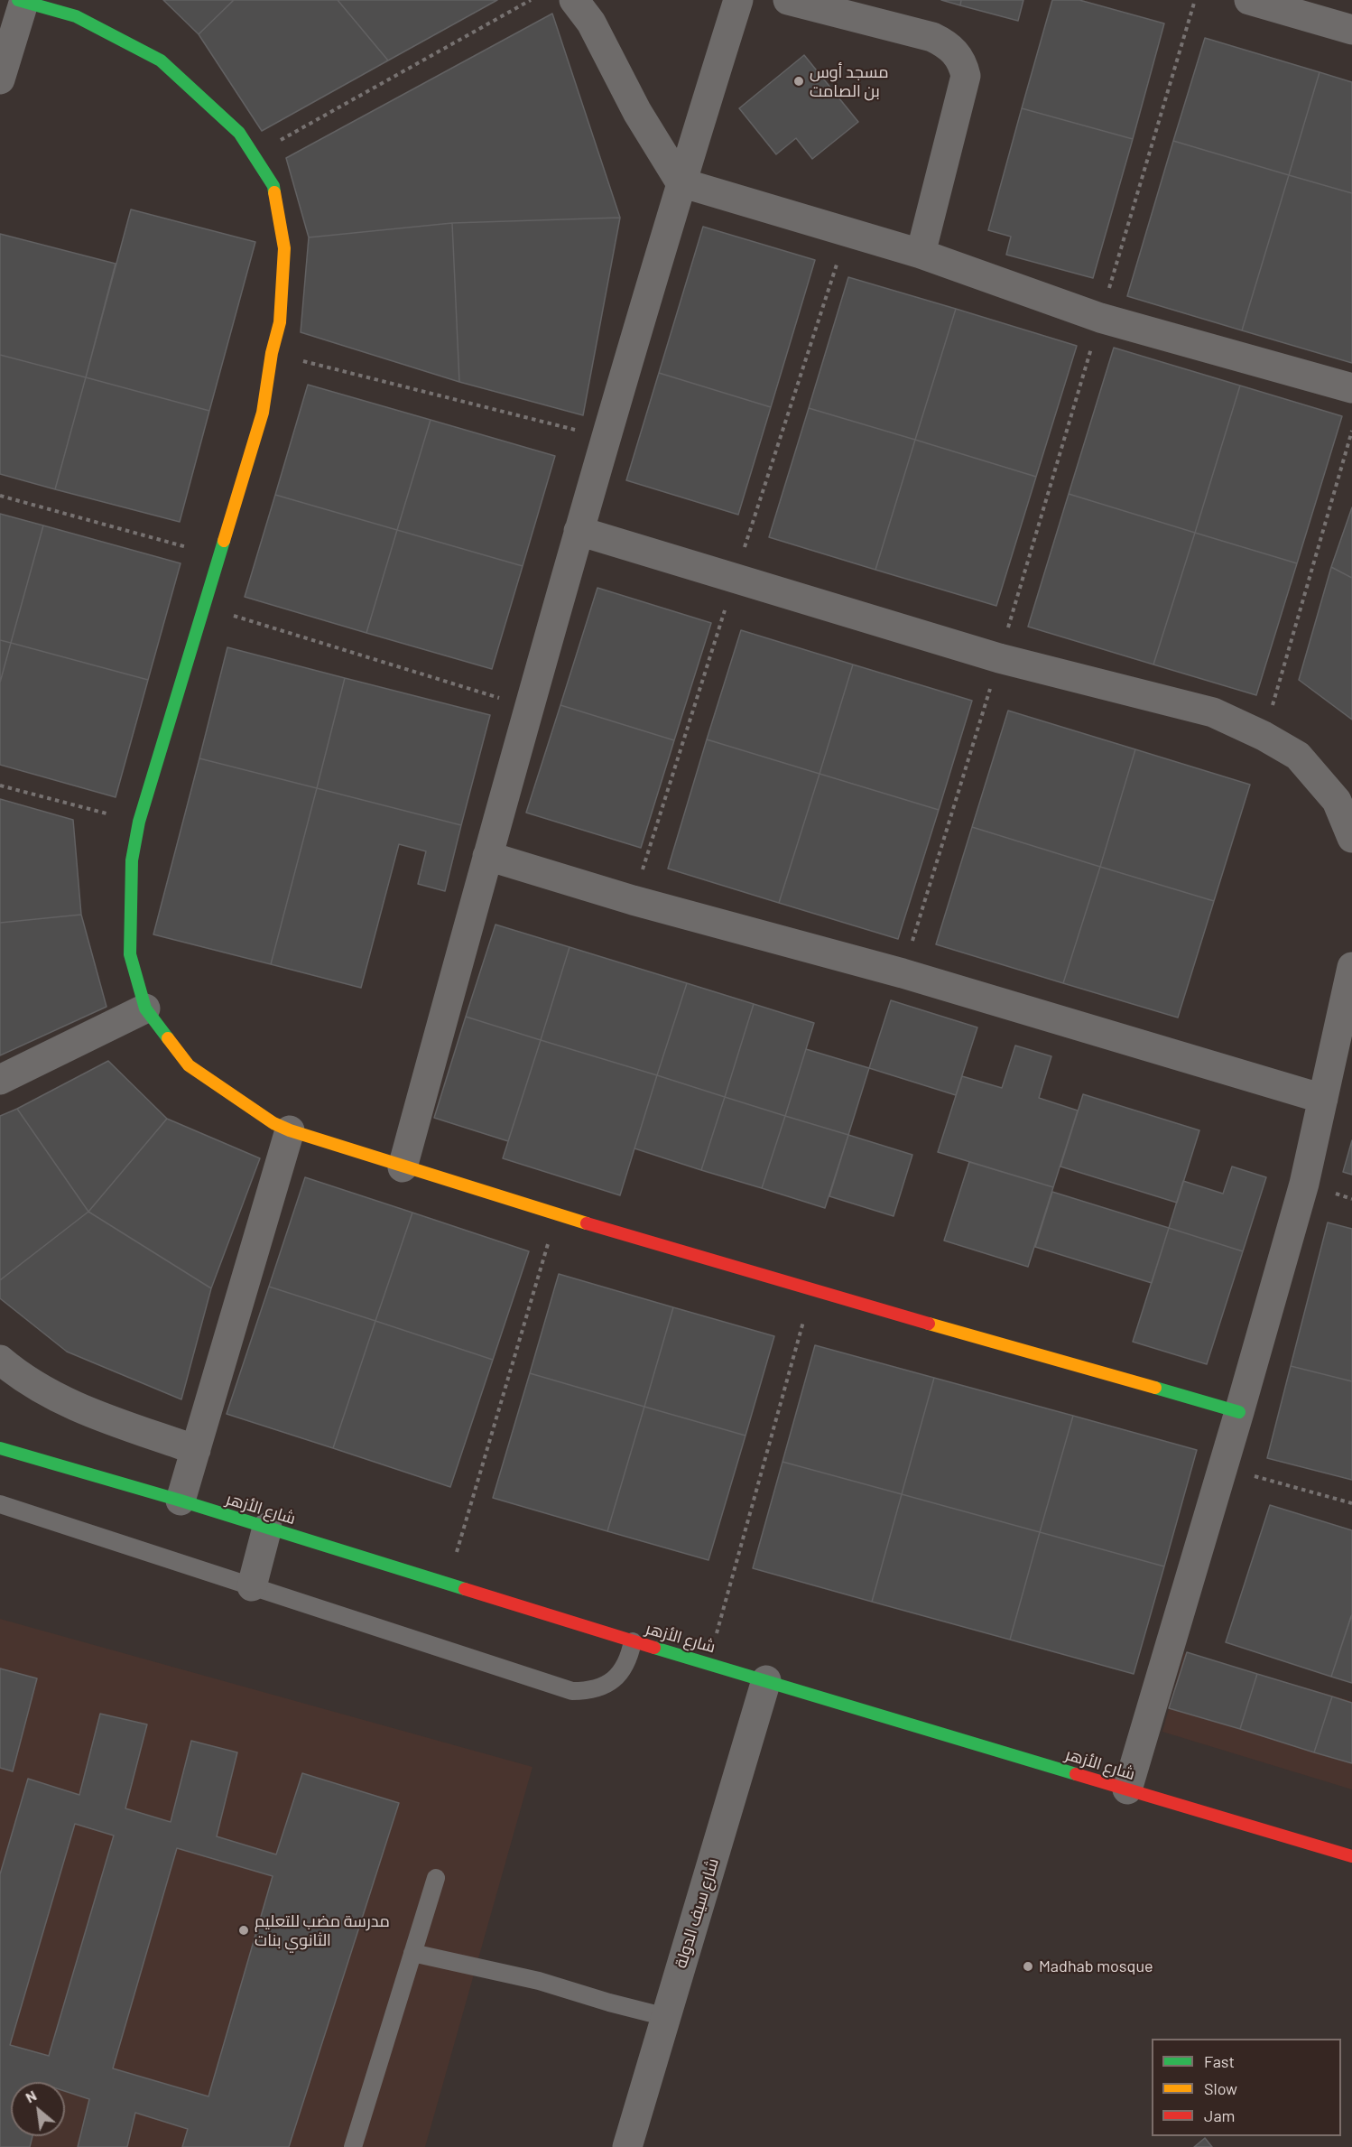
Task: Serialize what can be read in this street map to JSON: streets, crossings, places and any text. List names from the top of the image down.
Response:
{
  "streets": {
    "street": ["شارع الأزهر", "شارع سيف الدولة"]
  },
  "crossings": [
    ["شارع الأزهر", "شارع سيف الدولة"]
  ],
  "places": ["مسجد أوس بن الصامت", "مدرسة مضب للتعليم الثانوي بنات", "Madhab mosque"],
  "legend": ["Fast", "Slow", "Jam"],
  "north": "top left"
}
